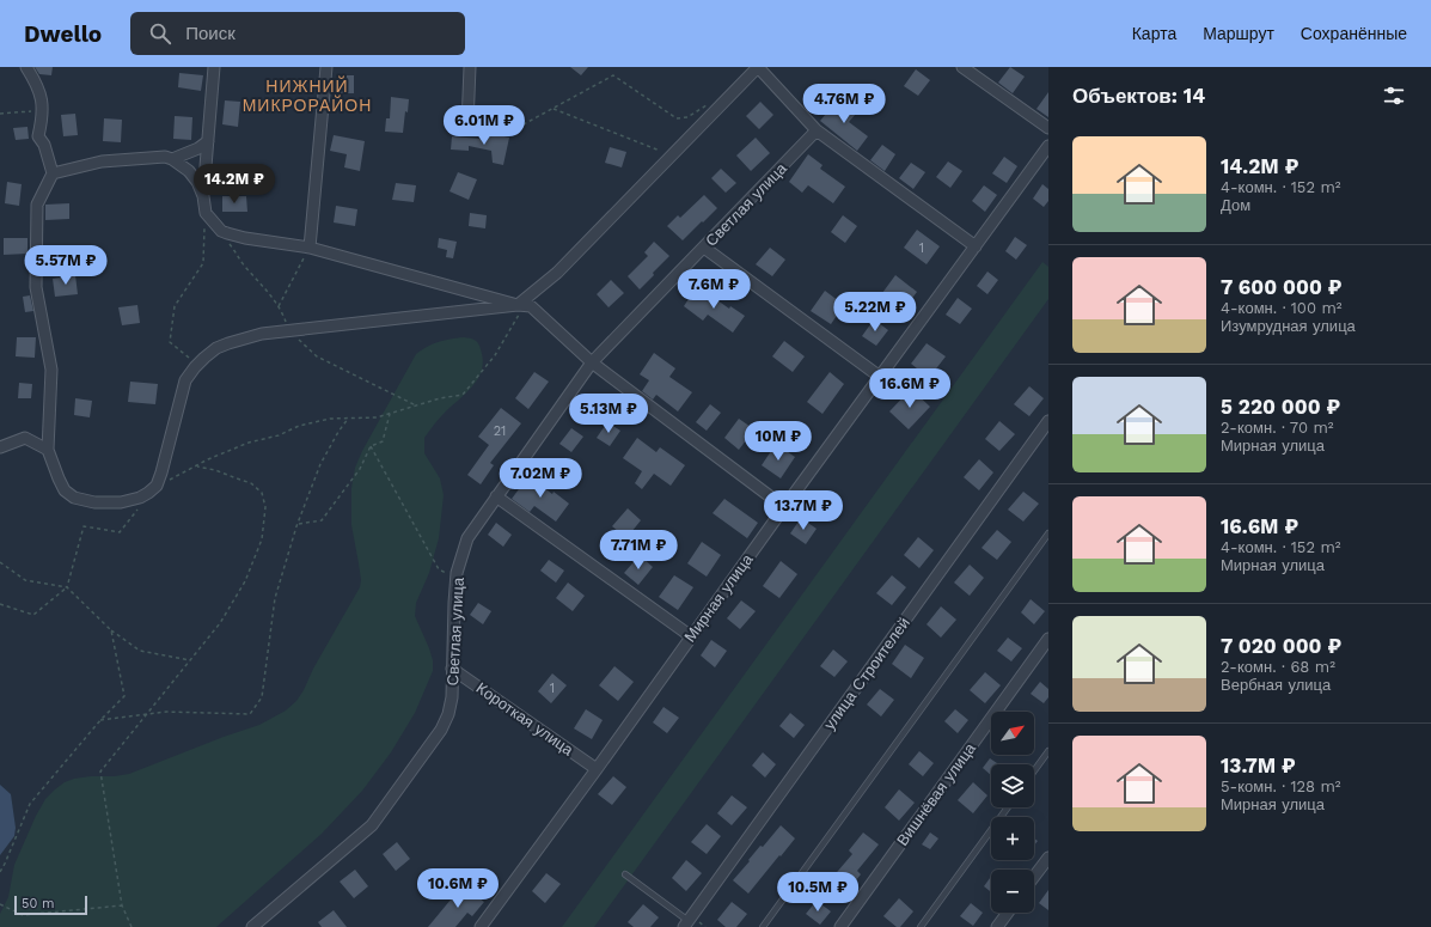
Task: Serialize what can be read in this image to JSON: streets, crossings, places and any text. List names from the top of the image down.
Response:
{
  "streets": {
    "street": [
      "Светлая улица",
      "Мирная улица",
      "улица Строителей",
      "Короткая улица",
      "Вишнёвая улица"
    ]
  },
  "crossings": [
    ["Светлая улица", "Короткая улица"],
    ["Мирная улица", "Короткая улица"]
  ],
  "districts": ["НИЖНИЙ МИКРОРАЙОН"],
  "house_numbers": ["1", "21", "1"],
  "scale_bar": "50 m",
  "north": "top right",
  "page": {
    "header": "Dwello",
    "search": "Поиск",
    "nav": ["Карта", "Маршрут", "Сохранённые"],
    "heading": "Объектов: 14",
    "price": [
      "4.76M ₽",
      "6.01M ₽",
      "14.2M ₽",
      "5.57M ₽",
      "7.6M ₽",
      "5.22M ₽",
      "16.6M ₽",
      "5.13M ₽",
      "10M ₽",
      "7.02M ₽",
      "13.7M ₽",
      "7.71M ₽",
      "10.6M ₽",
      "10.5M ₽"
    ],
    "list": [
      {
        "name": "14.2M ₽",
        "note": "4-комн. · 152 m² · Дом"
      },
      {
        "name": "7 600 000 ₽",
        "note": "4-комн. · 100 m² · Изумрудная улица"
      },
      {
        "name": "5 220 000 ₽",
        "note": "2-комн. · 70 m² · Мирная улица"
      },
      {
        "name": "16.6M ₽",
        "note": "4-комн. · 152 m² · Мирная улица"
      },
      {
        "name": "7 020 000 ₽",
        "note": "2-комн. · 68 m² · Вербная улица"
      },
      {
        "name": "13.7M ₽",
        "note": "5-комн. · 128 m² · Мирная улица"
      }
    ],
    "map_buttons": ["+", "−"],
    "scale": "50 m"
  }
}
